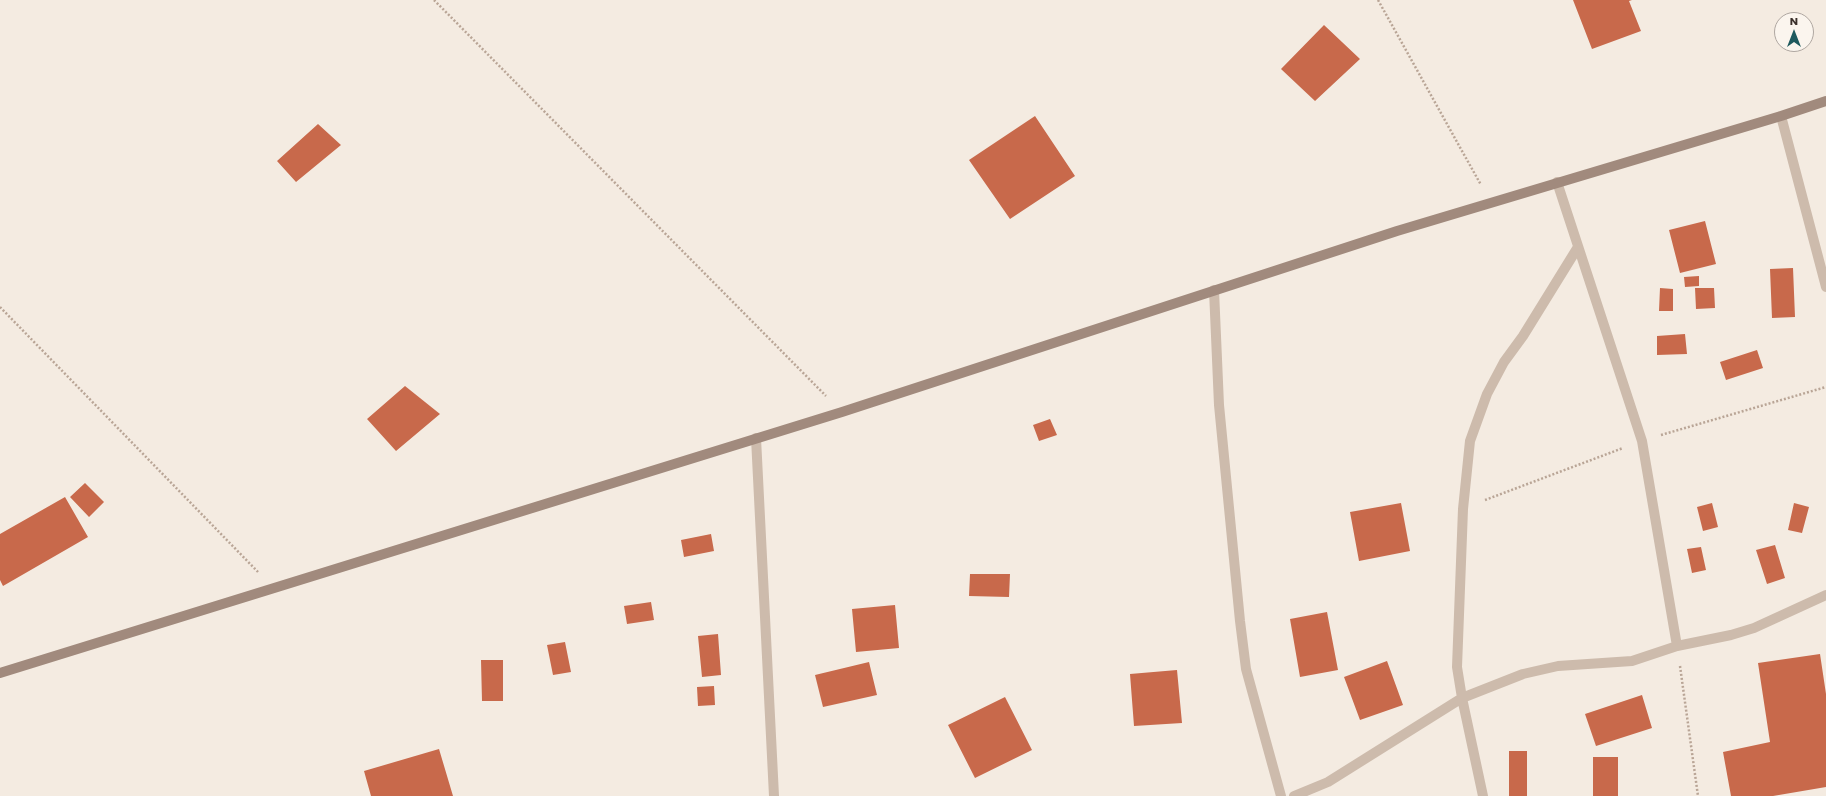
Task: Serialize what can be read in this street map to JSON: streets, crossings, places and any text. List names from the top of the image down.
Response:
{
  "north": "top"
}
